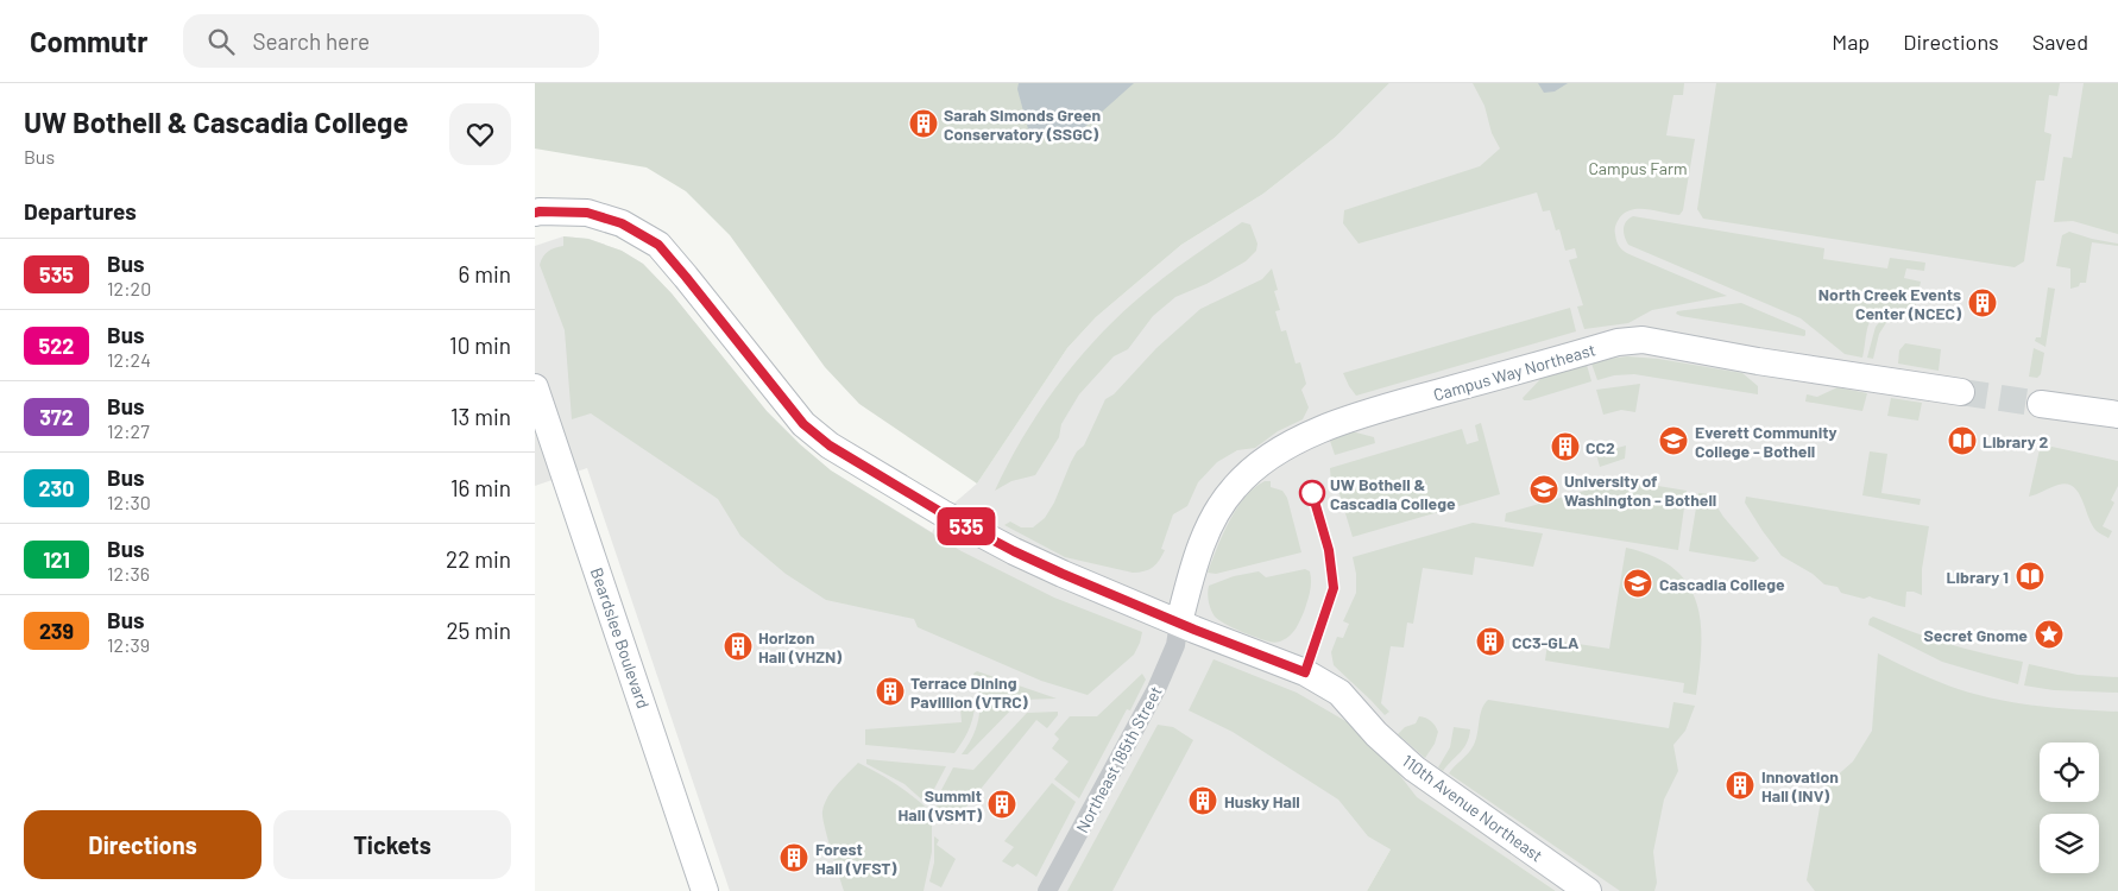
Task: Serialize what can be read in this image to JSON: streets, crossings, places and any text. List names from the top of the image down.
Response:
{
  "streets": {
    "street": [
      "Campus Way Northeast",
      "Beardslee Boulevard",
      "Northeast 185th Street",
      "110th Avenue Northeast"
    ]
  },
  "crossings": [
    ["Campus Way Northeast", "Northeast 185th Street"],
    ["Campus Way Northeast", "110th Avenue Northeast"],
    ["Northeast 185th Street", "110th Avenue Northeast"]
  ],
  "parks": ["Campus Farm"],
  "places": {
    "building": [
      "Sarah Simonds Green Conservatory (SSGC)",
      "North Creek Events Center (NCEC)",
      "CC2",
      "CC3-GLA",
      "Horizon Hall (VHZN)",
      "Terrace Dining Pavillion (VTRC)",
      "Innovation Hall (INV)",
      "Husky Hall",
      "Summit Hall (VSMT)",
      "Forest Hall (VFST)"
    ],
    "school or university": ["Everett Community College - Bothell", "University of Washington - Bothell", "Cascadia College"],
    "library": ["Library 2", "Library 1"],
    "other": ["UW Bothell & Cascadia College"],
    "place": ["Secret Gnome"]
  },
  "lines": ["bus line 535"],
  "page": {
    "header": "Commutr",
    "search": "Search here",
    "nav": ["Map", "Directions", "Saved"],
    "heading": [
      ["UW Bothell & Cascadia College", "Bus"],
      "Departures"
    ],
    "on_map": "535",
    "list": [
      {
        "mark": "535",
        "name": "Bus",
        "note": "12:20",
        "value": "6 min"
      },
      {
        "mark": "522",
        "name": "Bus",
        "note": "12:24",
        "value": "10 min"
      },
      {
        "mark": "372",
        "name": "Bus",
        "note": "12:27",
        "value": "13 min"
      },
      {
        "mark": "230",
        "name": "Bus",
        "note": "12:30",
        "value": "16 min"
      },
      {
        "mark": "121",
        "name": "Bus",
        "note": "12:36",
        "value": "22 min"
      },
      {
        "mark": "239",
        "name": "Bus",
        "note": "12:39",
        "value": "25 min"
      }
    ],
    "buttons": ["Directions", "Tickets"]
  }
}
